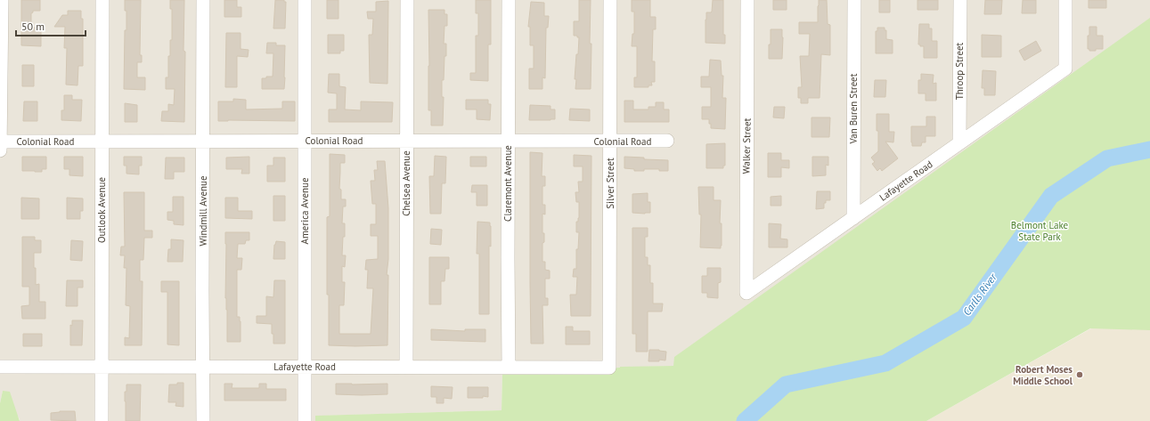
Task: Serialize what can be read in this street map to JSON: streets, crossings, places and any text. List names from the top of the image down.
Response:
{
  "streets": {
    "street": [
      "Throop Street",
      "Van Buren Street",
      "Colonial Road",
      "Walker Street",
      "Lafayette Road",
      "Chelsea Avenue",
      "Claremont Avenue",
      "Silver Street",
      "Outlook Avenue",
      "Windmill Avenue",
      "America Avenue"
    ]
  },
  "crossings": [
    ["Throop Street", "Lafayette Road"],
    ["Van Buren Street", "Lafayette Road"],
    ["Colonial Road", "Chelsea Avenue"],
    ["Colonial Road", "Claremont Avenue"],
    ["Colonial Road", "Silver Street"],
    ["Colonial Road", "Outlook Avenue"],
    ["Colonial Road", "Windmill Avenue"],
    ["Colonial Road", "America Avenue"],
    ["Walker Street", "Lafayette Road"],
    ["Lafayette Road", "Chelsea Avenue"],
    ["Lafayette Road", "Claremont Avenue"],
    ["Lafayette Road", "Silver Street"],
    ["Lafayette Road", "Outlook Avenue"],
    ["Lafayette Road", "Windmill Avenue"],
    ["Lafayette Road", "America Avenue"]
  ],
  "water": ["Carlls River"],
  "parks": ["Belmont Lake State Park"],
  "places": ["Robert Moses Middle School"],
  "scale_bar": "50 m"
}
